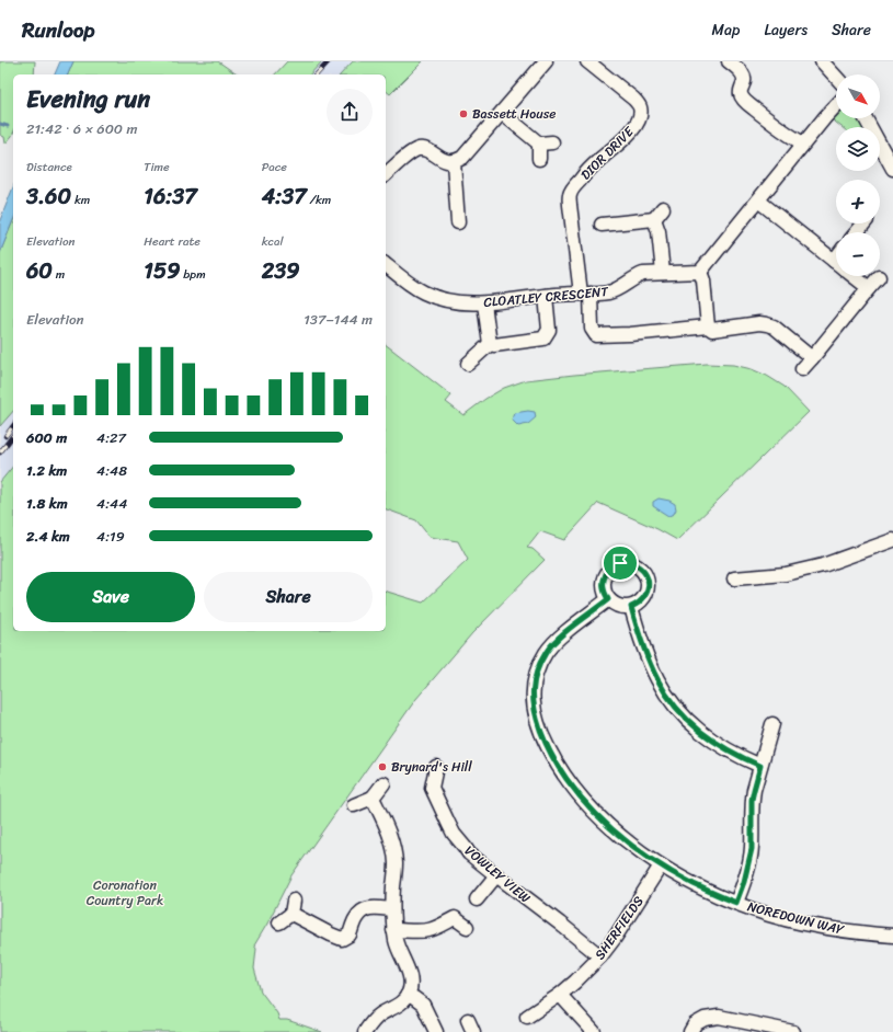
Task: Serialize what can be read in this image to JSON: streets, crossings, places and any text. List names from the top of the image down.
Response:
{
  "streets": {
    "street": [
      "DIOR DRIVE",
      "CLOATLEY CRESCENT",
      "VOWLEY VIEW",
      "NOREDOWN WAY",
      "SHERFIELDS"
    ]
  },
  "crossings": [
    ["DIOR DRIVE", "CLOATLEY CRESCENT"],
    ["VOWLEY VIEW", "SHERFIELDS"],
    ["NOREDOWN WAY", "SHERFIELDS"]
  ],
  "parks": ["Coronation Country Park"],
  "places": ["Bassett House", "Brynard's Hill"],
  "north": "bottom right",
  "page": {
    "header": "Runloop",
    "nav": ["Map", "Layers", "Share"],
    "map_buttons": ["+", "−"],
    "heading": ["Evening run", "21:42 · 6 × 600 m"],
    "stats": [
      ["Distance", "3.60 km"],
      ["Time", "16:37"],
      ["Pace", "4:37 /km"],
      ["Elevation", "60 m"],
      ["Heart rate", "159 bpm"],
      ["kcal", "239"]
    ],
    "chart": ["Elevation", "137–144 m"],
    "list": [
      {
        "name": "600 m",
        "note": "4:27"
      },
      {
        "name": "1.2 km",
        "note": "4:48"
      },
      {
        "name": "1.8 km",
        "note": "4:44"
      },
      {
        "name": "2.4 km",
        "note": "4:19"
      }
    ],
    "buttons": ["Save", "Share"]
  }
}
